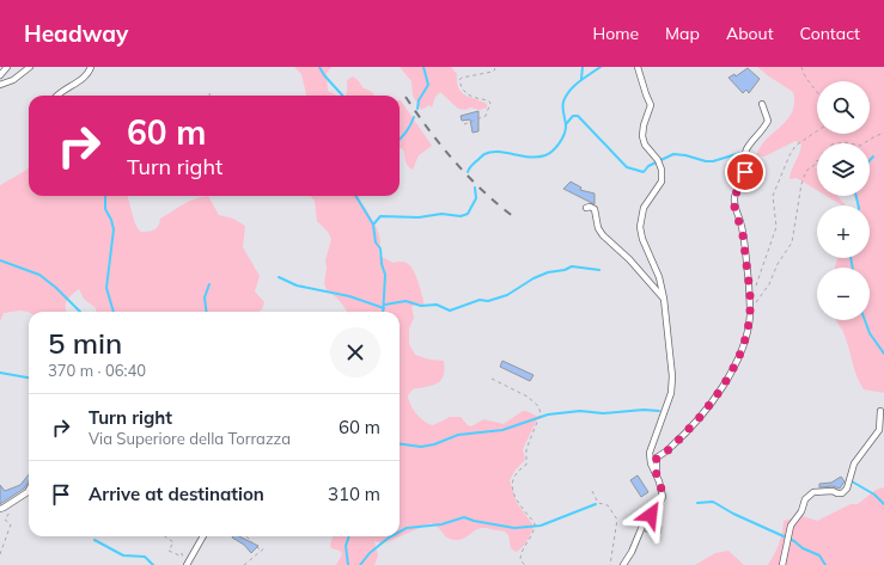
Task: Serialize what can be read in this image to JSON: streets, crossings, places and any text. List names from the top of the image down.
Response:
{
  "page": {
    "header": "Headway",
    "nav": [
      "Home",
      "Map",
      "About",
      "Contact"
    ],
    "map_buttons": ["+", "−"],
    "turn": ["60 m", "Turn right"],
    "heading": ["5 min", "370 m · 06:40"],
    "list": [
      {
        "name": "Turn right",
        "note": "Via Superiore della Torrazza",
        "value": "60 m"
      },
      {
        "name": "Arrive at destination",
        "value": "310 m"
      }
    ]
  }
}
